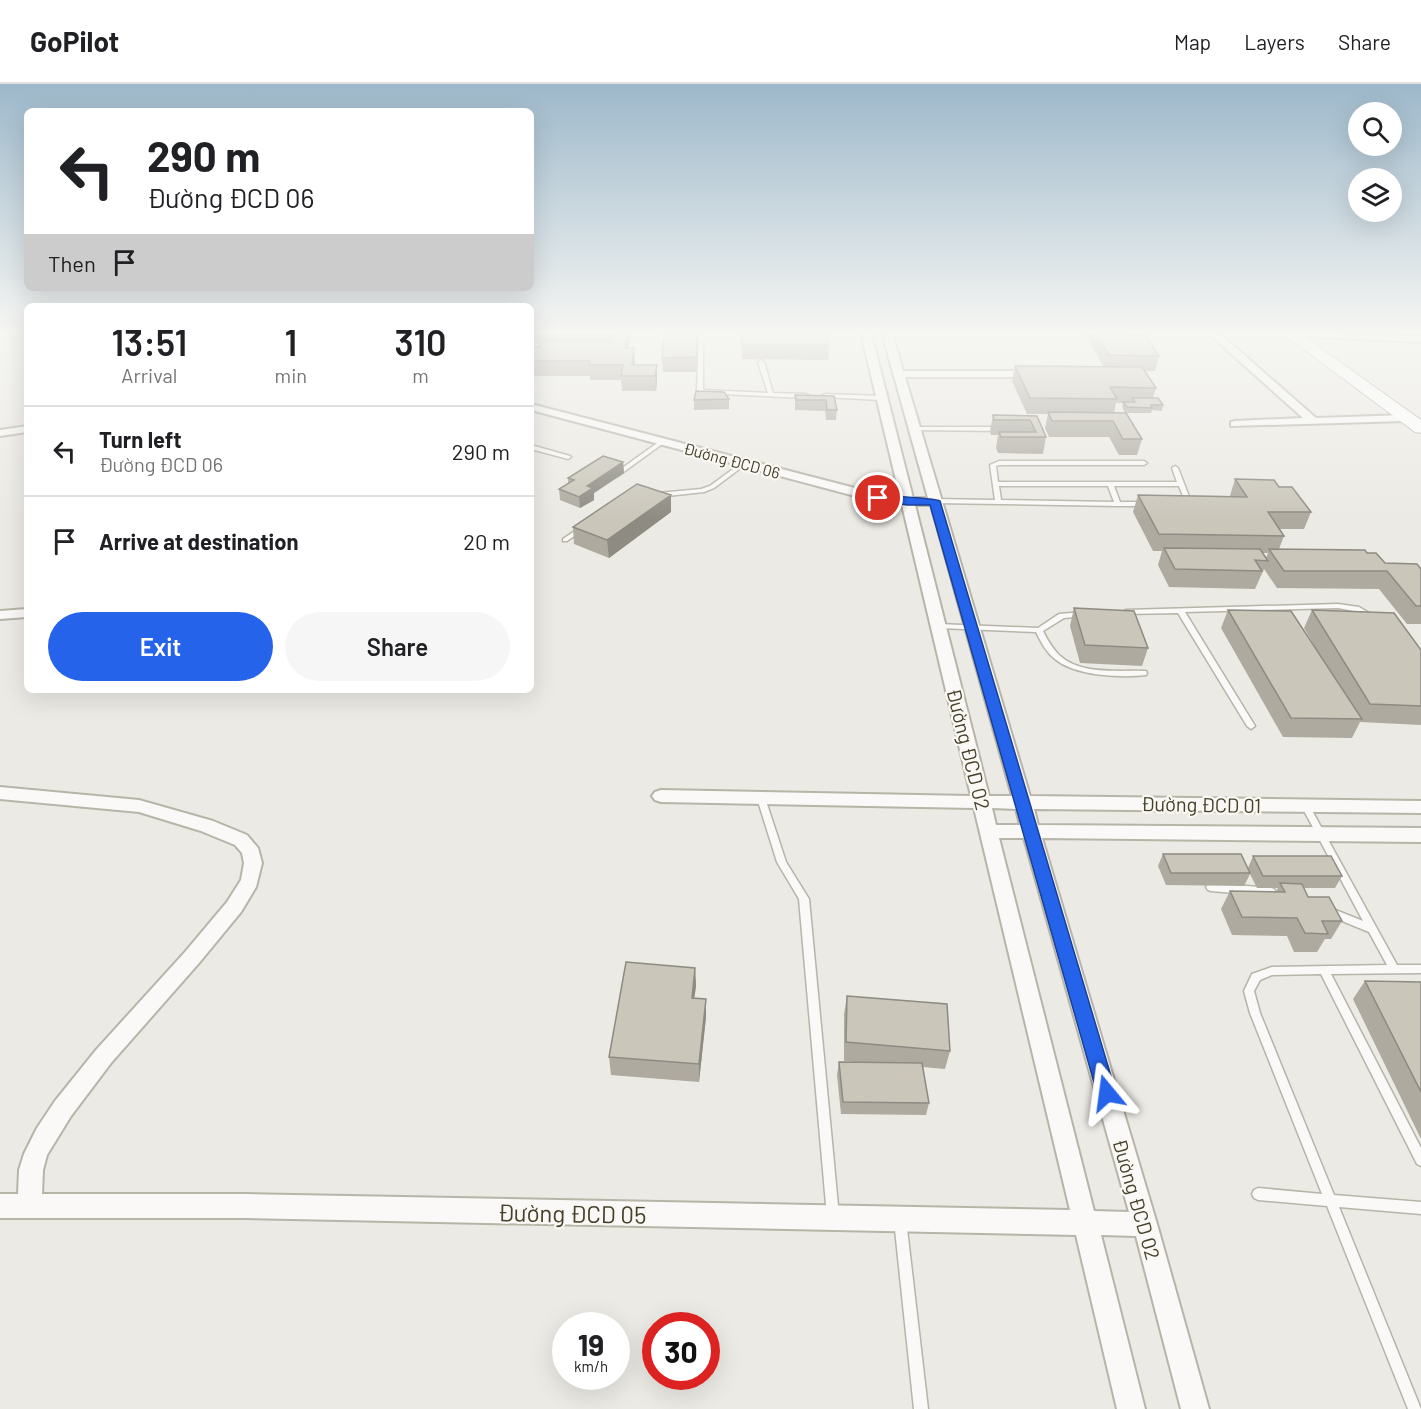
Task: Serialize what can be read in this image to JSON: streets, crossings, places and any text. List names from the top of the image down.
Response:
{
  "streets": {
    "street": [
      "Đường ĐCD 06",
      "Đường ĐCD 02",
      "Đường ĐCD 01",
      "Đường ĐCD 05"
    ]
  },
  "crossings": [
    ["Đường ĐCD 06", "Đường ĐCD 02"],
    ["Đường ĐCD 02", "Đường ĐCD 01"],
    ["Đường ĐCD 02", "Đường ĐCD 05"]
  ],
  "page": {
    "header": "GoPilot",
    "nav": ["Map", "Layers", "Share"],
    "turn": ["290 m", "Đường ĐCD 06"],
    "then": "Then",
    "eta": [
      "13:51",
      "Arrival",
      "1",
      "min",
      "310",
      "m"
    ],
    "list": [
      {
        "name": "Turn left",
        "note": "Đường ĐCD 06",
        "value": "290 m"
      },
      {
        "name": "Arrive at destination",
        "value": "20 m"
      }
    ],
    "buttons": ["Exit", "Share"],
    "speed": "19 km/h",
    "limit": "30"
  }
}
